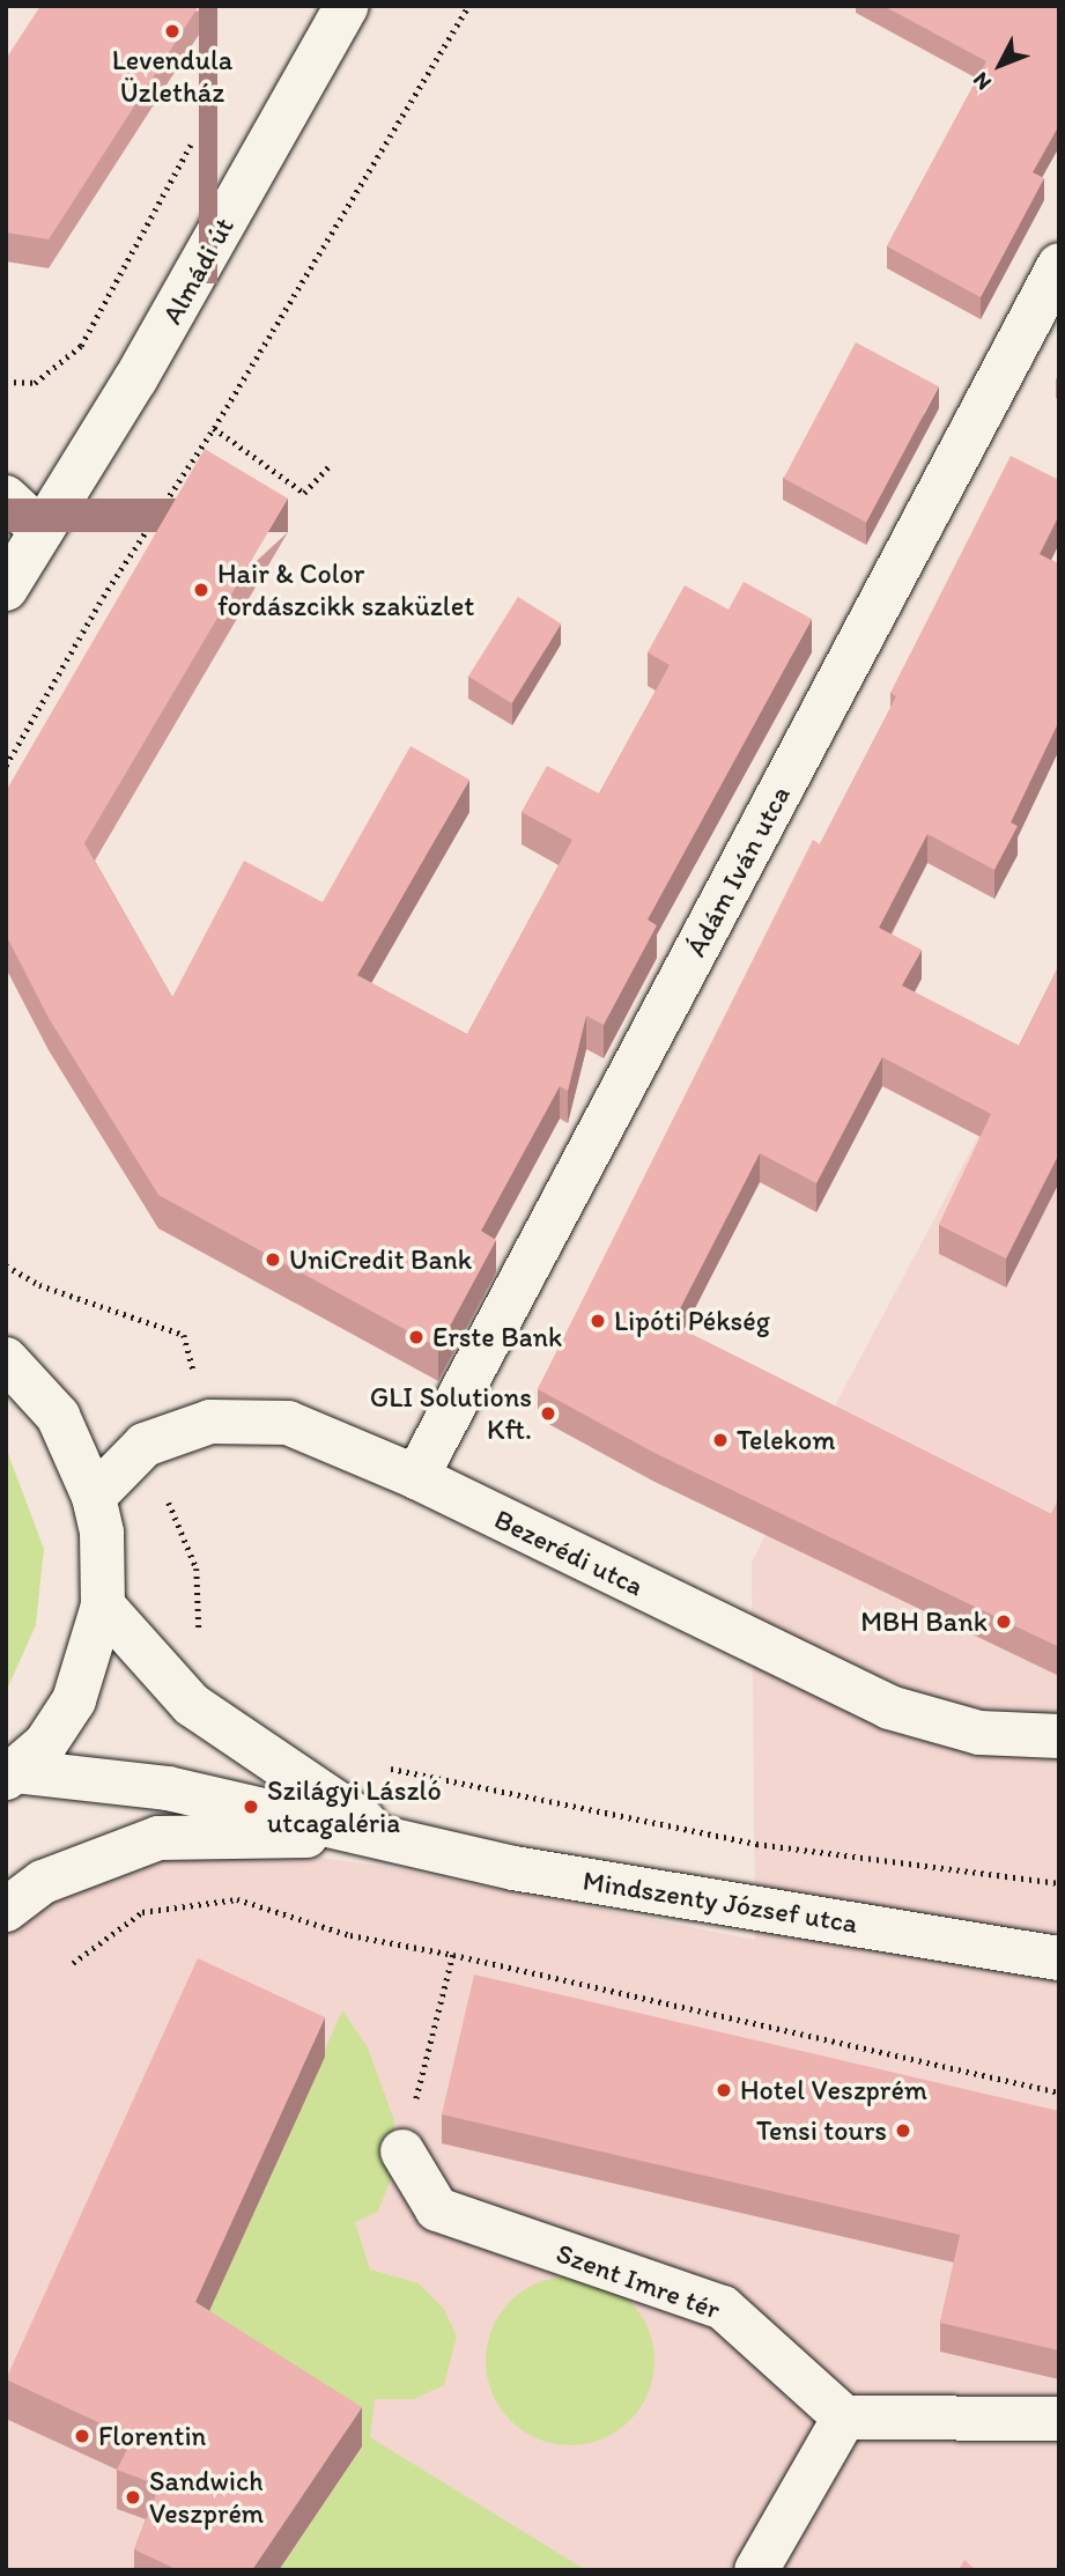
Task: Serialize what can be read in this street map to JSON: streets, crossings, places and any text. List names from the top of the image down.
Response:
{
  "streets": {
    "street": [
      "Almádi út",
      "Ádám Iván utca",
      "Bezerédi utca",
      "Mindszenty József utca",
      "Szent Imre tér"
    ]
  },
  "crossings": [
    ["Ádám Iván utca", "Bezerédi utca"]
  ],
  "places": [
    "Levendula Üzletház",
    "Hair & Color fordászcikk szaküzlet",
    "UniCredit Bank",
    "Lipóti Pékség",
    "Erste Bank",
    "GLI Solutions Kft.",
    "Telekom",
    "MBH Bank",
    "Szilágyi László utcagaléria",
    "Hotel Veszprém",
    "Tensi tours",
    "Florentin",
    "Sandwich Veszprém"
  ],
  "north": "bottom left"
}
